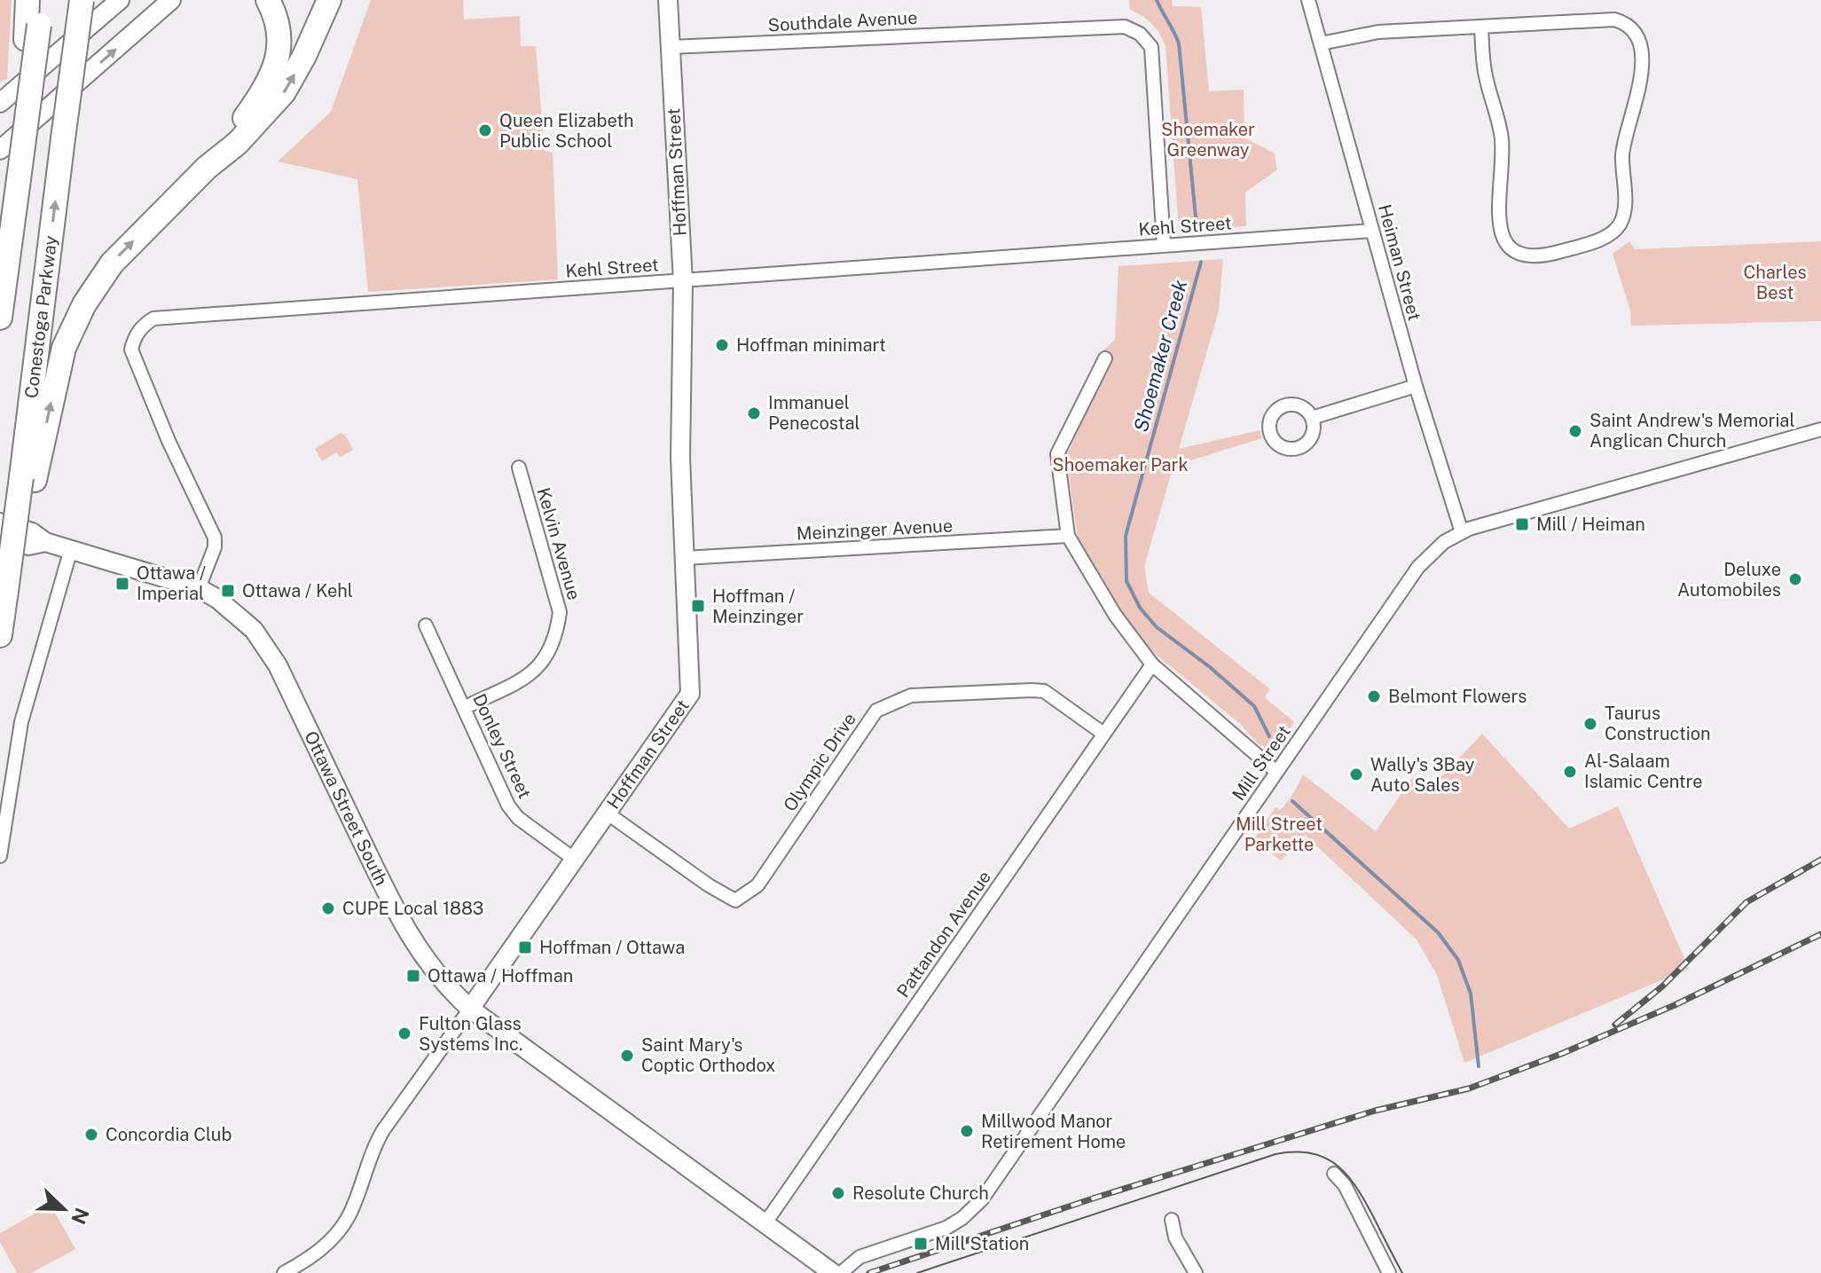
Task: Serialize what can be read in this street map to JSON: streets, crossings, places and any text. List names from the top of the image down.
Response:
{
  "streets": {
    "highway": ["Conestoga Parkway"],
    "main road": ["Hoffman Street", "Ottawa Street South"],
    "street": [
      "Southdale Avenue",
      "Kehl Street",
      "Heiman Street",
      "Meinzinger Avenue",
      "Kelvin Avenue",
      "Donley Street",
      "Olympic Drive",
      "Mill Street",
      "Pattandon Avenue"
    ]
  },
  "crossings": [
    ["Southdale Avenue", "Hoffman Street"],
    ["Southdale Avenue", "Kehl Street"],
    ["Hoffman Street", "Kehl Street"],
    ["Hoffman Street", "Meinzinger Avenue"],
    ["Hoffman Street", "Donley Street"],
    ["Hoffman Street", "Olympic Drive"],
    ["Hoffman Street", "Ottawa Street South"],
    ["Kehl Street", "Heiman Street"],
    ["Kehl Street", "Ottawa Street South"],
    ["Heiman Street", "Mill Street"],
    ["Kelvin Avenue", "Donley Street"],
    ["Olympic Drive", "Pattandon Avenue"],
    ["Ottawa Street South", "Pattandon Avenue"]
  ],
  "water": ["Shoemaker Creek"],
  "parks": [
    "Shoemaker Greenway",
    "Charles Best",
    "Shoemaker Park",
    "Mill Street Parkette"
  ],
  "places": {
    "other": [
      "Queen Elizabeth Public School",
      "Hoffman minimart",
      "Immanuel Penecostal",
      "Saint Andrew's Memorial Anglican Church",
      "Deluxe Automobiles",
      "Belmont Flowers",
      "Taurus Construction",
      "Al-Salaam Islamic Centre",
      "Wally's 3Bay Auto Sales",
      "CUPE Local 1883",
      "Fulton Glass Systems Inc.",
      "Saint Mary's Coptic Orthodox",
      "Millwood Manor Retirement Home",
      "Concordia Club",
      "Resolute Church"
    ],
    "transit": [
      "Mill / Heiman",
      "Ottawa / Imperial",
      "Ottawa / Kehl",
      "Hoffman / Meinzinger",
      "Hoffman / Ottawa",
      "Ottawa / Hoffman",
      "Mill Station"
    ]
  },
  "north": "bottom right"
}
